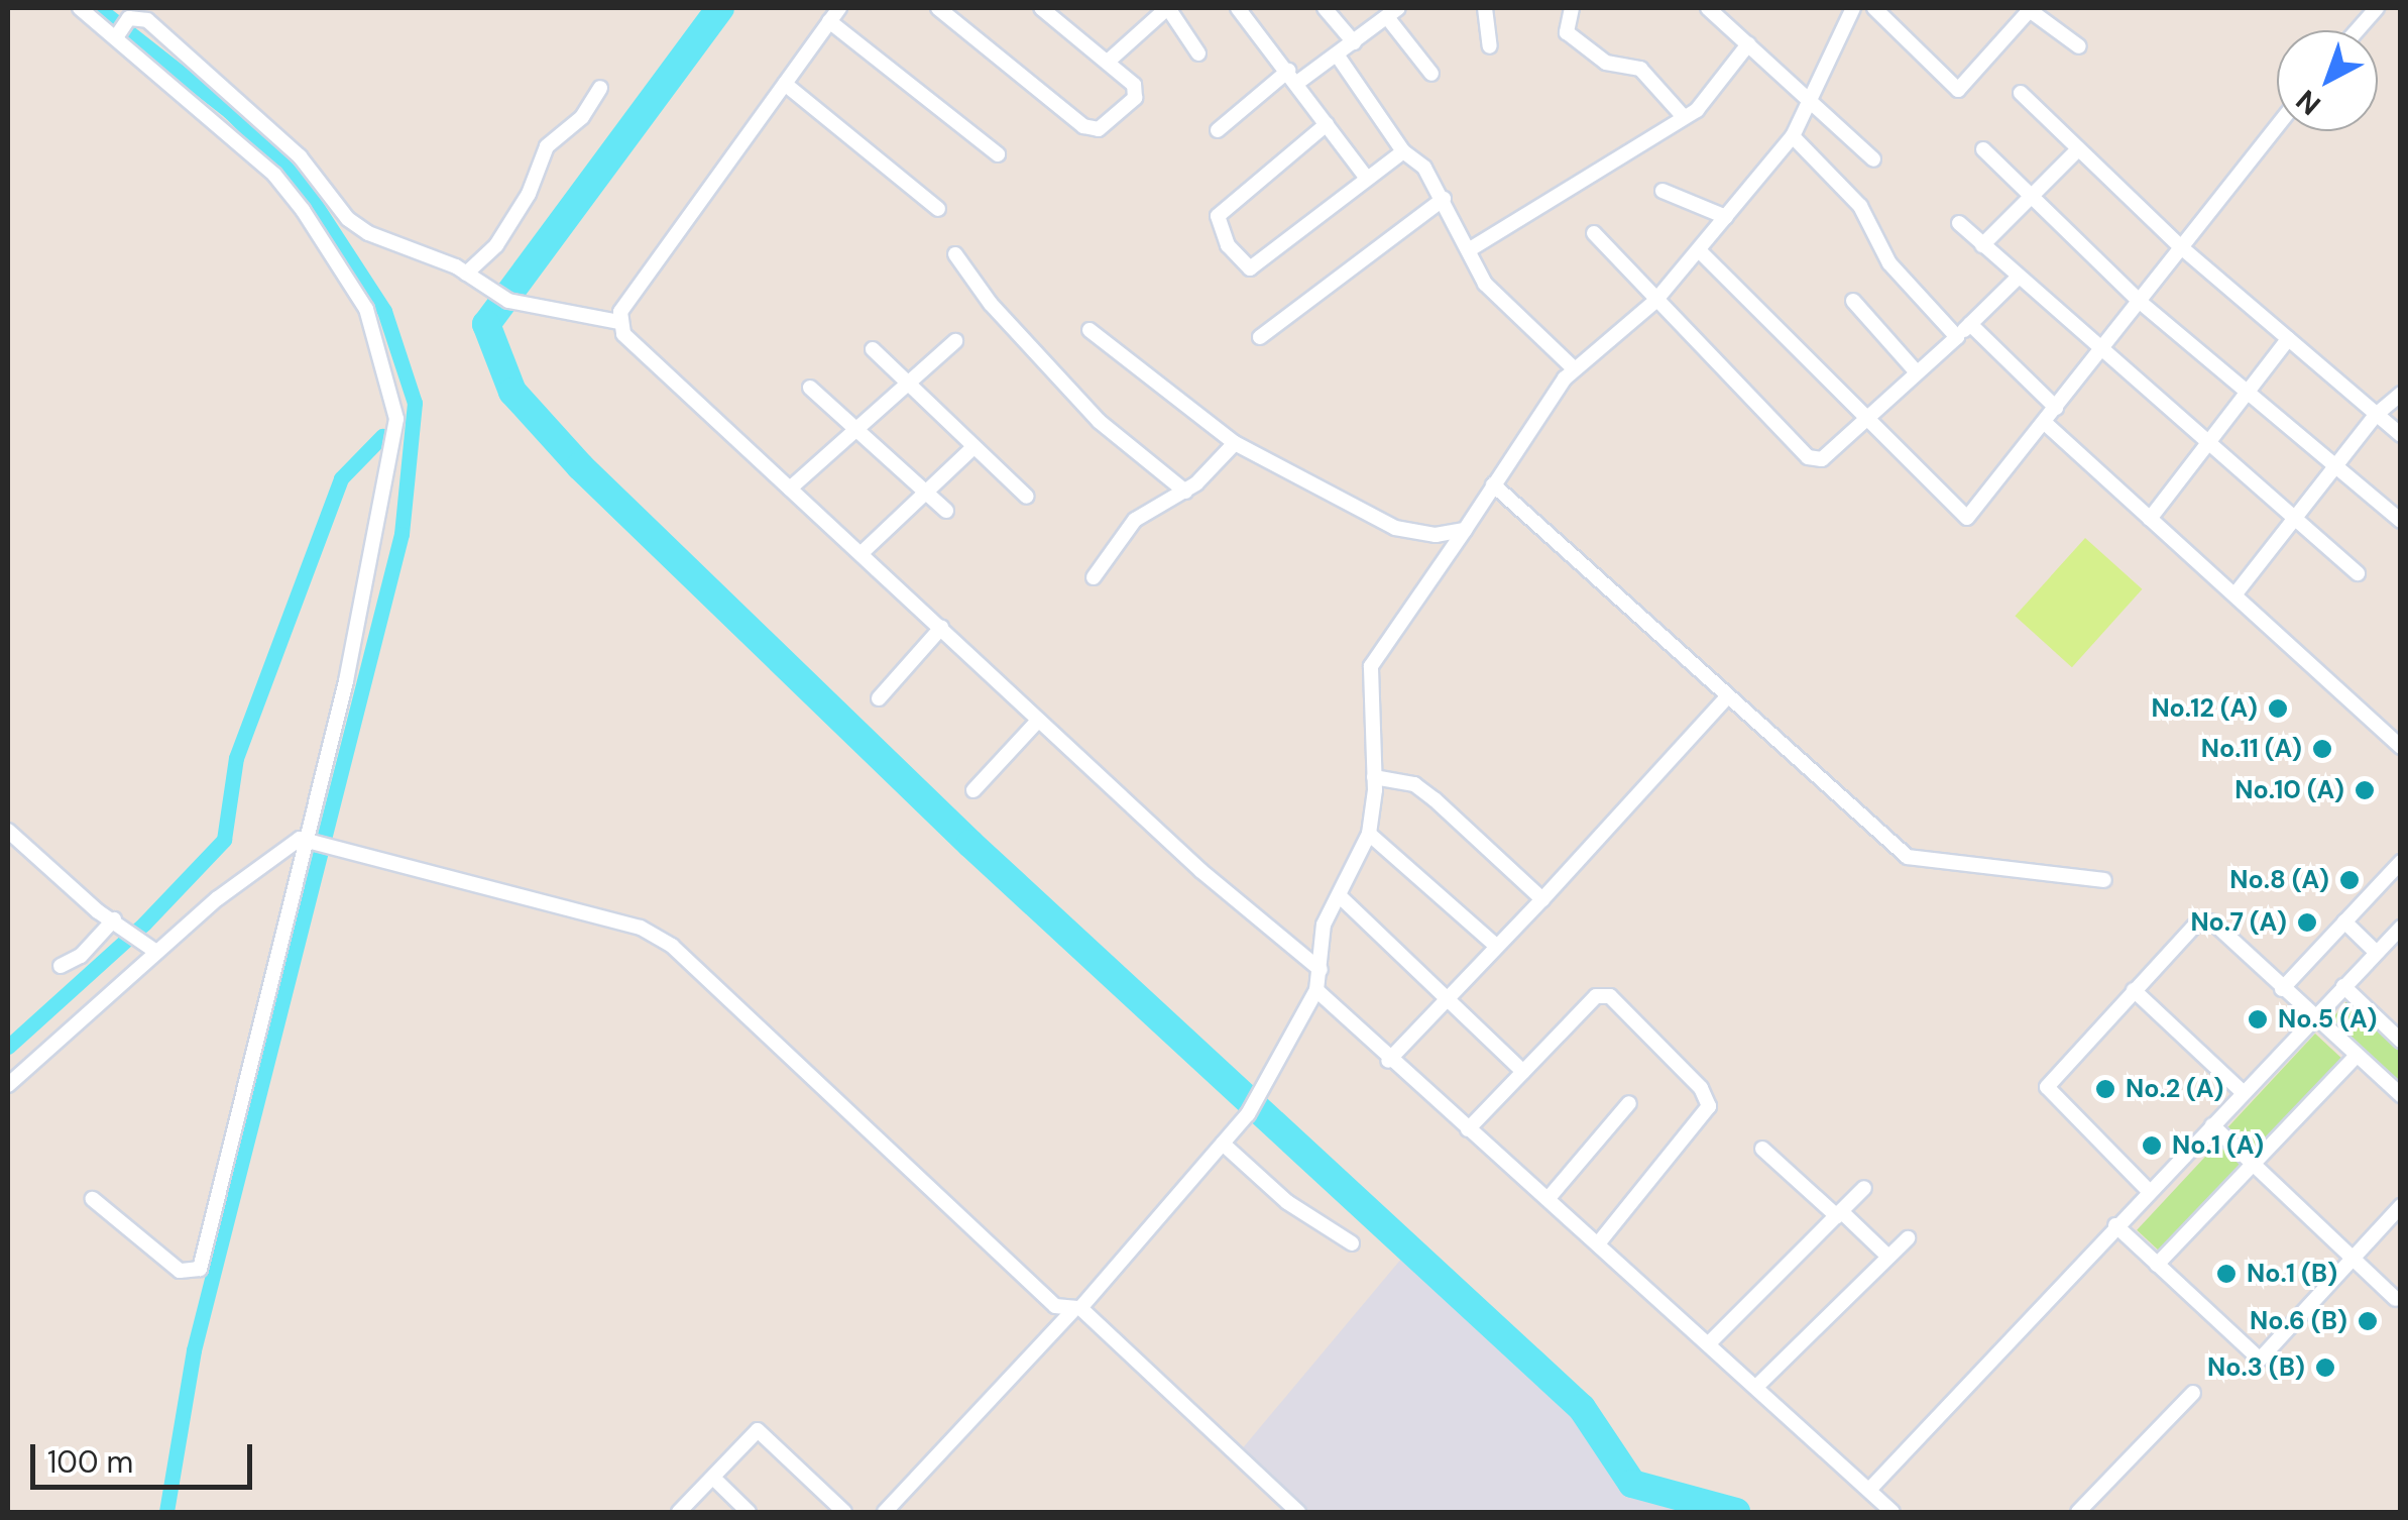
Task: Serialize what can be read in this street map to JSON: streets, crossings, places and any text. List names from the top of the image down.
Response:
{
  "places": [
    "No.12 (A)",
    "No.11 (A)",
    "No.10 (A)",
    "No.8 (A)",
    "No.7 (A)",
    "No.5 (A)",
    "No.2 (A)",
    "No.1 (A)",
    "No.1 (B)",
    "No.6 (B)",
    "No.3 (B)"
  ],
  "scale_bar": "100 m",
  "north": "bottom left"
}
